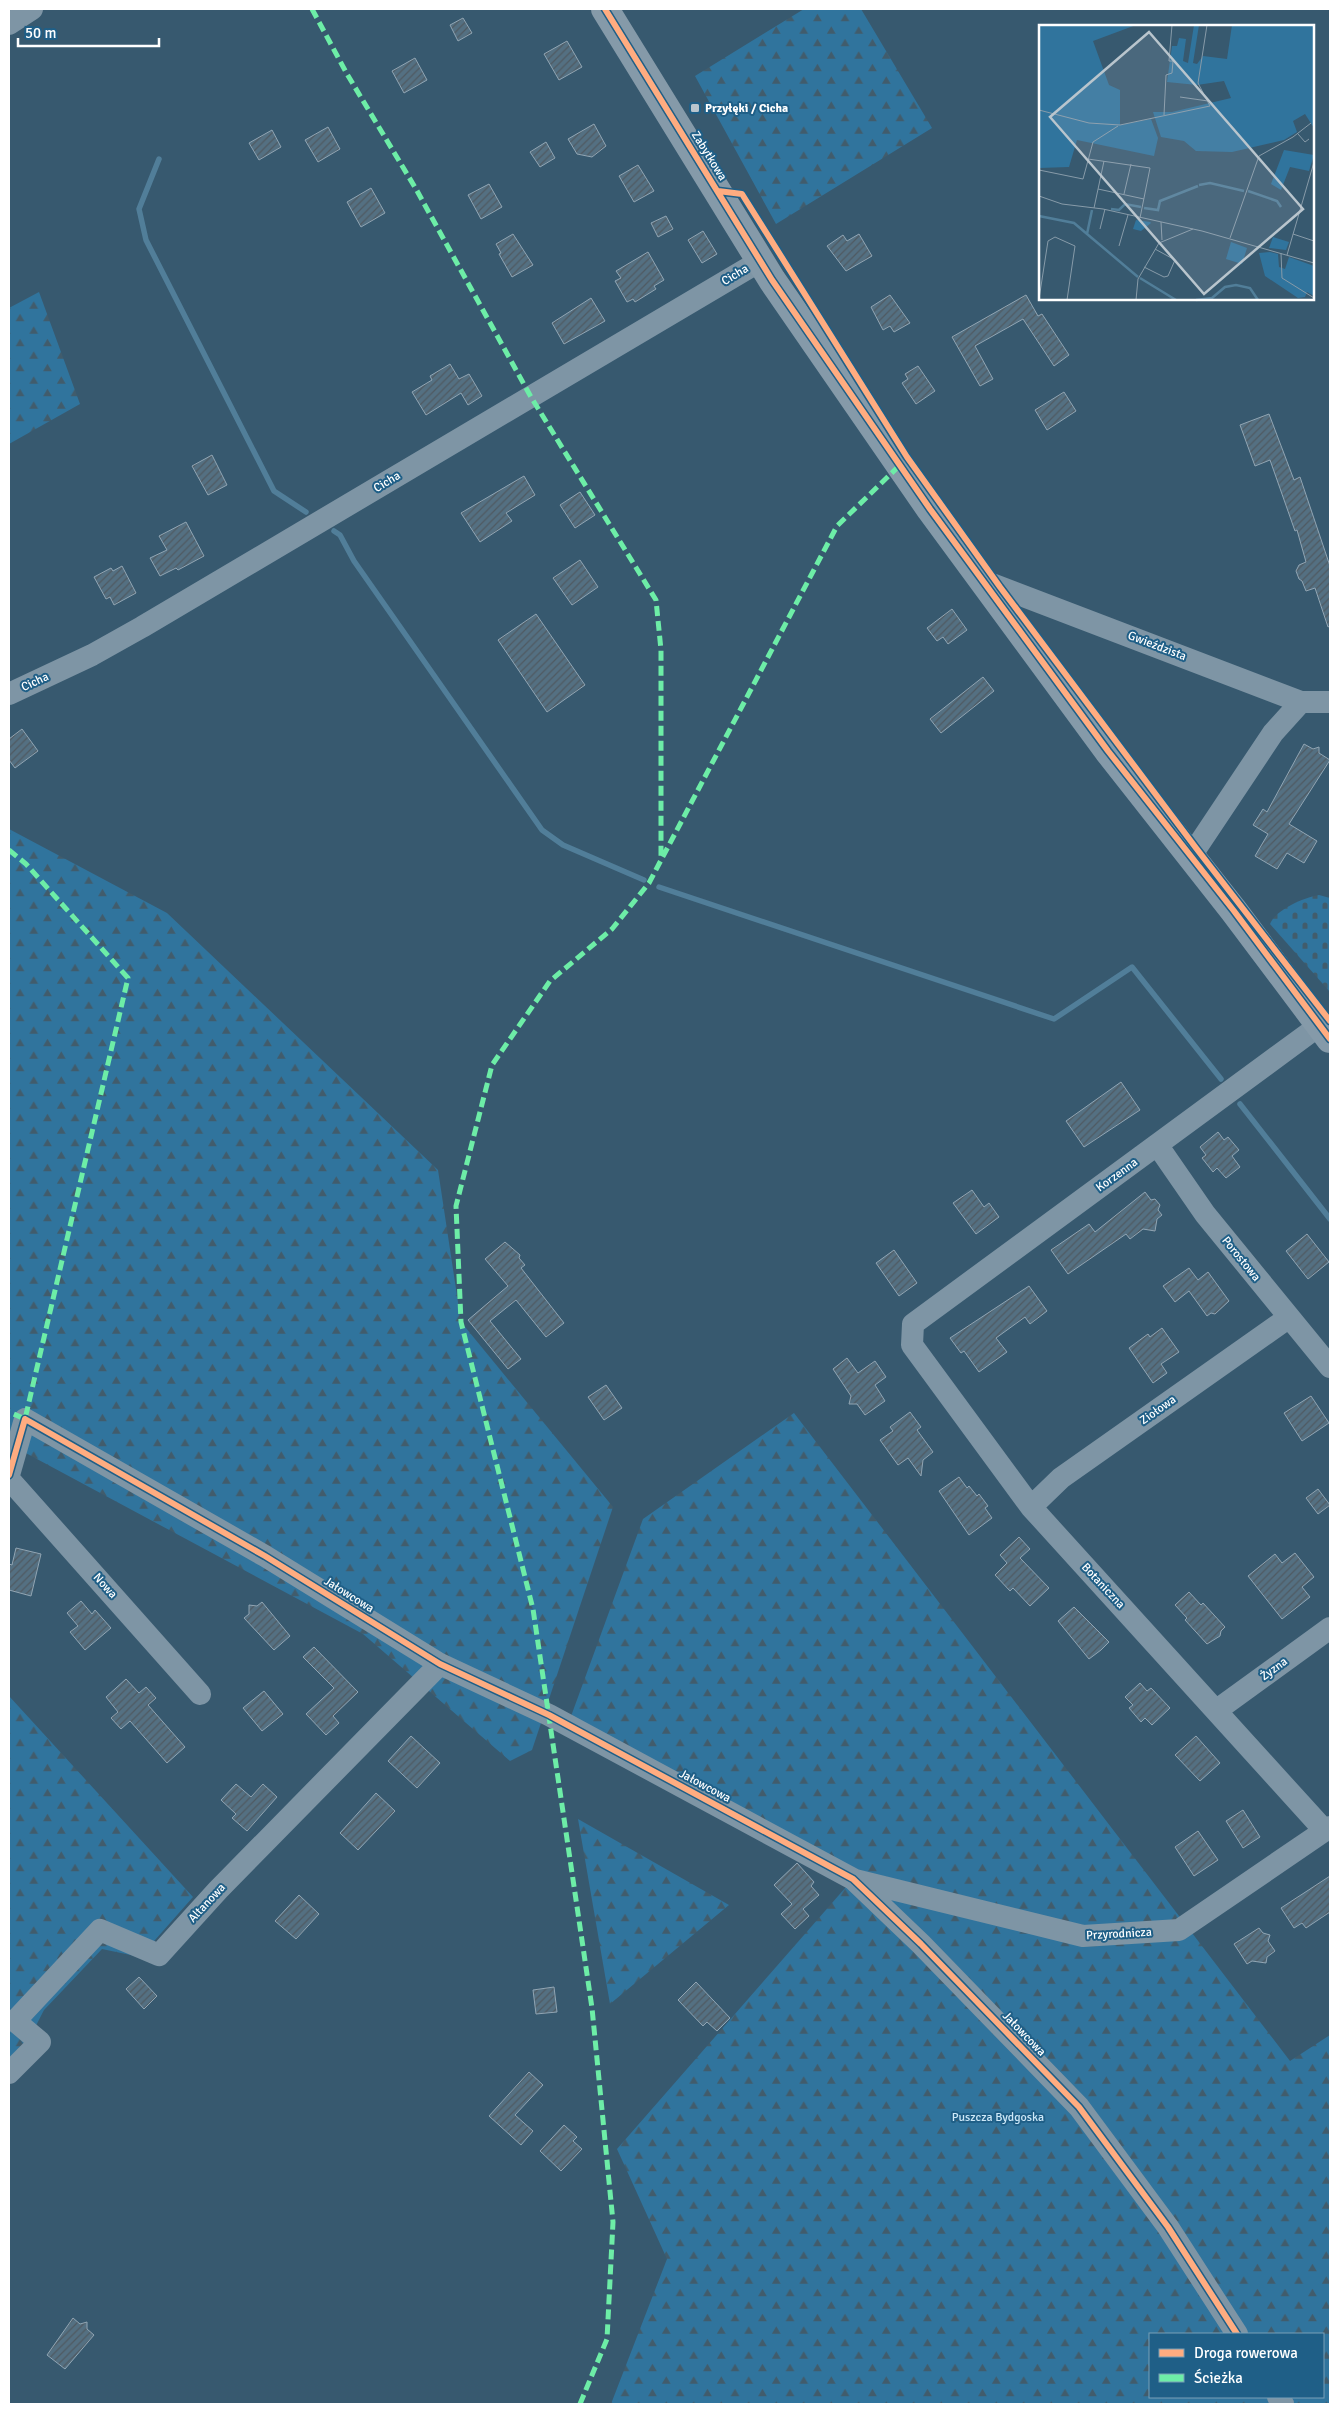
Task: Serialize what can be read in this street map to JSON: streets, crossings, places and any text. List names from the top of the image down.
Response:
{
  "streets": {
    "street": [
      "Zabytkowa",
      "Cicha",
      "Gwieździsta",
      "Korzenna",
      "Porostowa",
      "Ziołowa",
      "Nowa",
      "Botaniczna",
      "Jałowcowa",
      "Żyzna",
      "Altanowa",
      "Przyrodnicza"
    ]
  },
  "crossings": [
    ["Zabytkowa", "Cicha"],
    ["Zabytkowa", "Gwieździsta"],
    ["Zabytkowa", "Korzenna"],
    ["Korzenna", "Porostowa"],
    ["Korzenna", "Botaniczna"],
    ["Porostowa", "Ziołowa"],
    ["Ziołowa", "Botaniczna"],
    ["Botaniczna", "Żyzna"],
    ["Botaniczna", "Przyrodnicza"],
    ["Jałowcowa", "Altanowa"],
    ["Jałowcowa", "Przyrodnicza"]
  ],
  "parks": ["Puszcza Bydgoska"],
  "places": {
    "transit": ["Przyłęki / Cicha"]
  },
  "legend": ["Droga rowerowa", "Ścieżka"],
  "scale_bar": "50 m"
}
